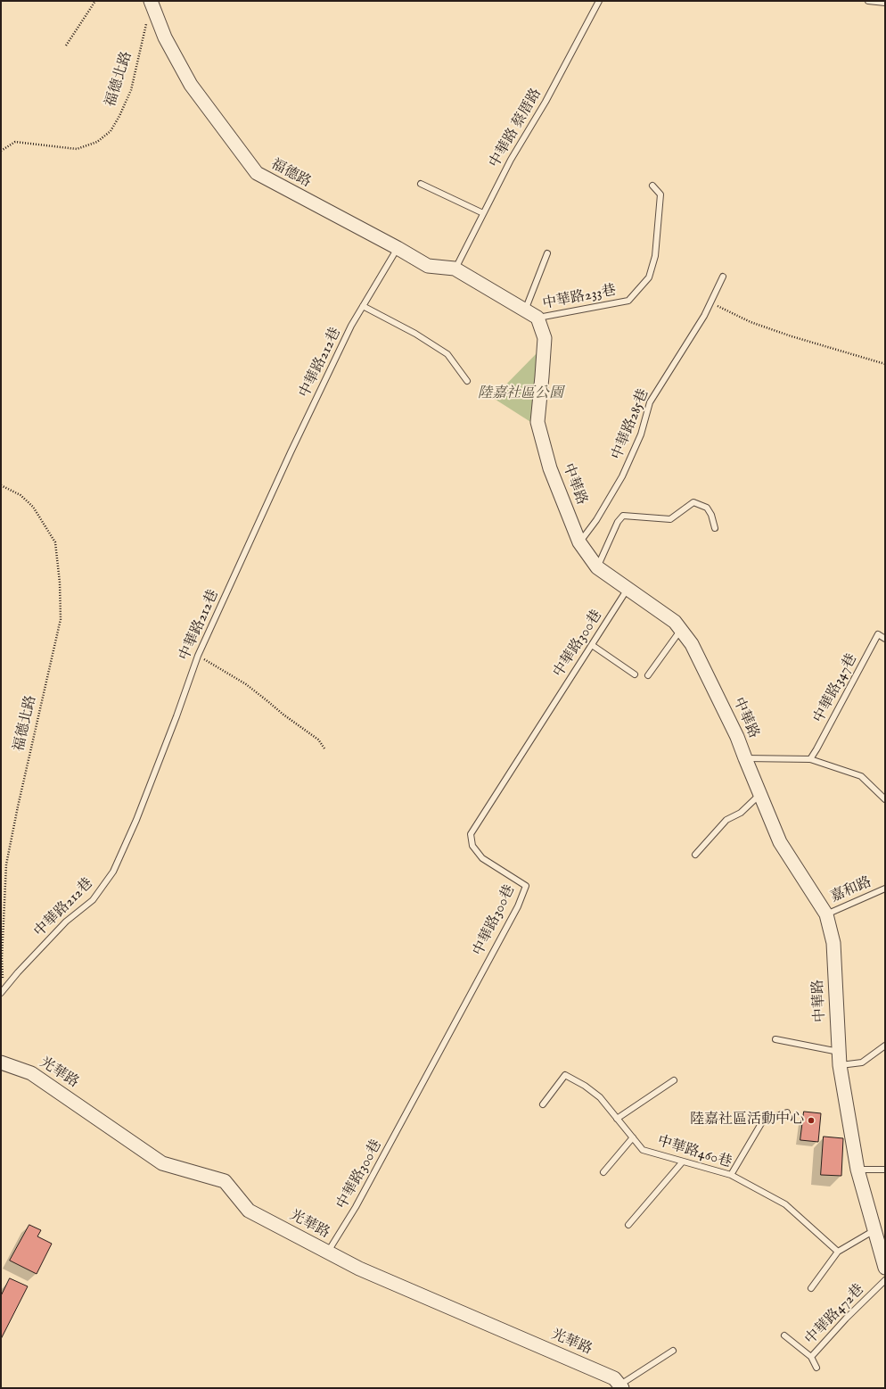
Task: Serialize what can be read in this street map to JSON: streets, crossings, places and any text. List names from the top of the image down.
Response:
{
  "streets": {
    "street": ["福德路", "中華路", "光華路"],
    "lane": [
      "中華路 蔡厝路",
      "中華路233巷",
      "中華路212巷",
      "中華路285巷",
      "中華路300巷",
      "中華路347巷",
      "嘉和路",
      "中華路460巷",
      "中華路472巷"
    ],
    "path": ["福德北路"]
  },
  "crossings": [
    ["福德北路", "中華路212巷"],
    ["中華路 蔡厝路", "福德路"],
    ["福德路", "中華路212巷"],
    ["中華路233巷", "中華路"],
    ["中華路285巷", "中華路"],
    ["中華路", "中華路300巷"],
    ["中華路", "嘉和路"],
    ["中華路300巷", "光華路"]
  ],
  "parks": ["陸嘉社區公園"],
  "places": ["陸嘉社區活動中心"]
}
